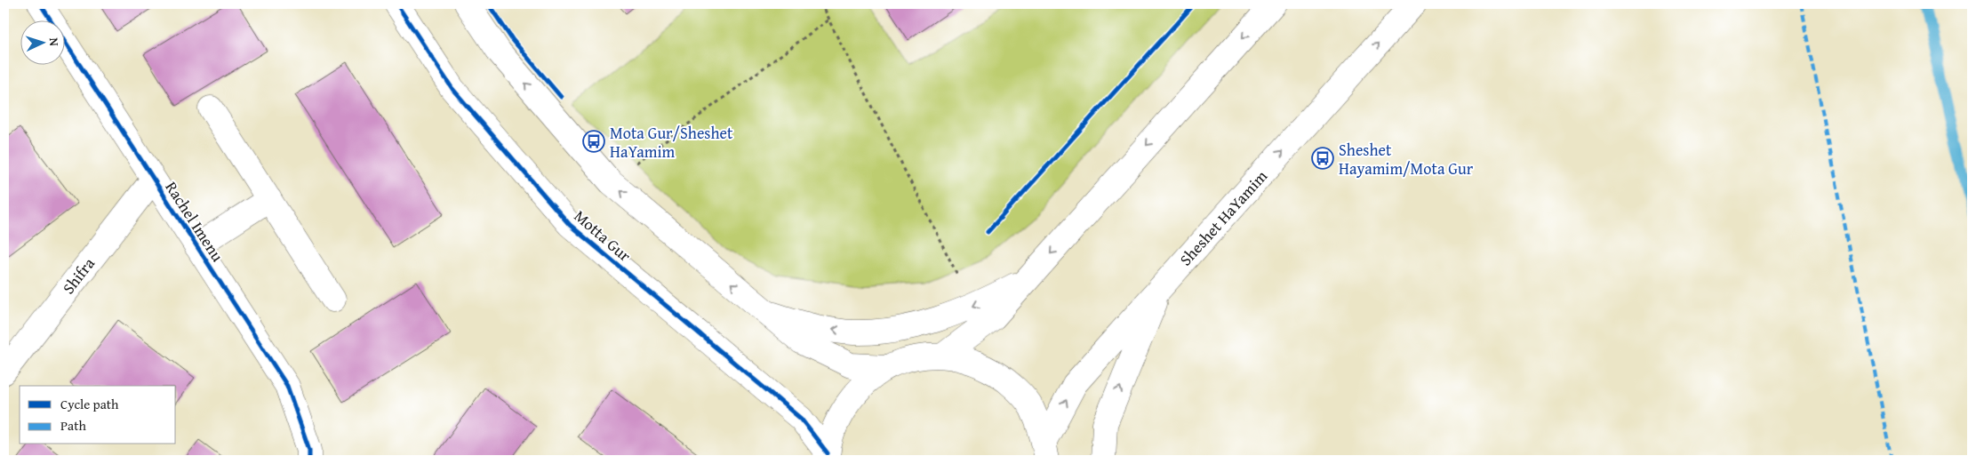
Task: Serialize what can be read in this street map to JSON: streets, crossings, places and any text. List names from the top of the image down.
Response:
{
  "streets": {
    "street": [
      "Sheshet HaYamim",
      "Rachel Imenu",
      "Motta Gur",
      "Shifra"
    ]
  },
  "crossings": [
    ["Rachel Imenu", "Shifra"]
  ],
  "places": {
    "bus stop": ["Mota Gur/Sheshet HaYamim", "Sheshet Hayamim/Mota Gur"]
  },
  "legend": ["Cycle path", "Path"],
  "north": "right"
}
